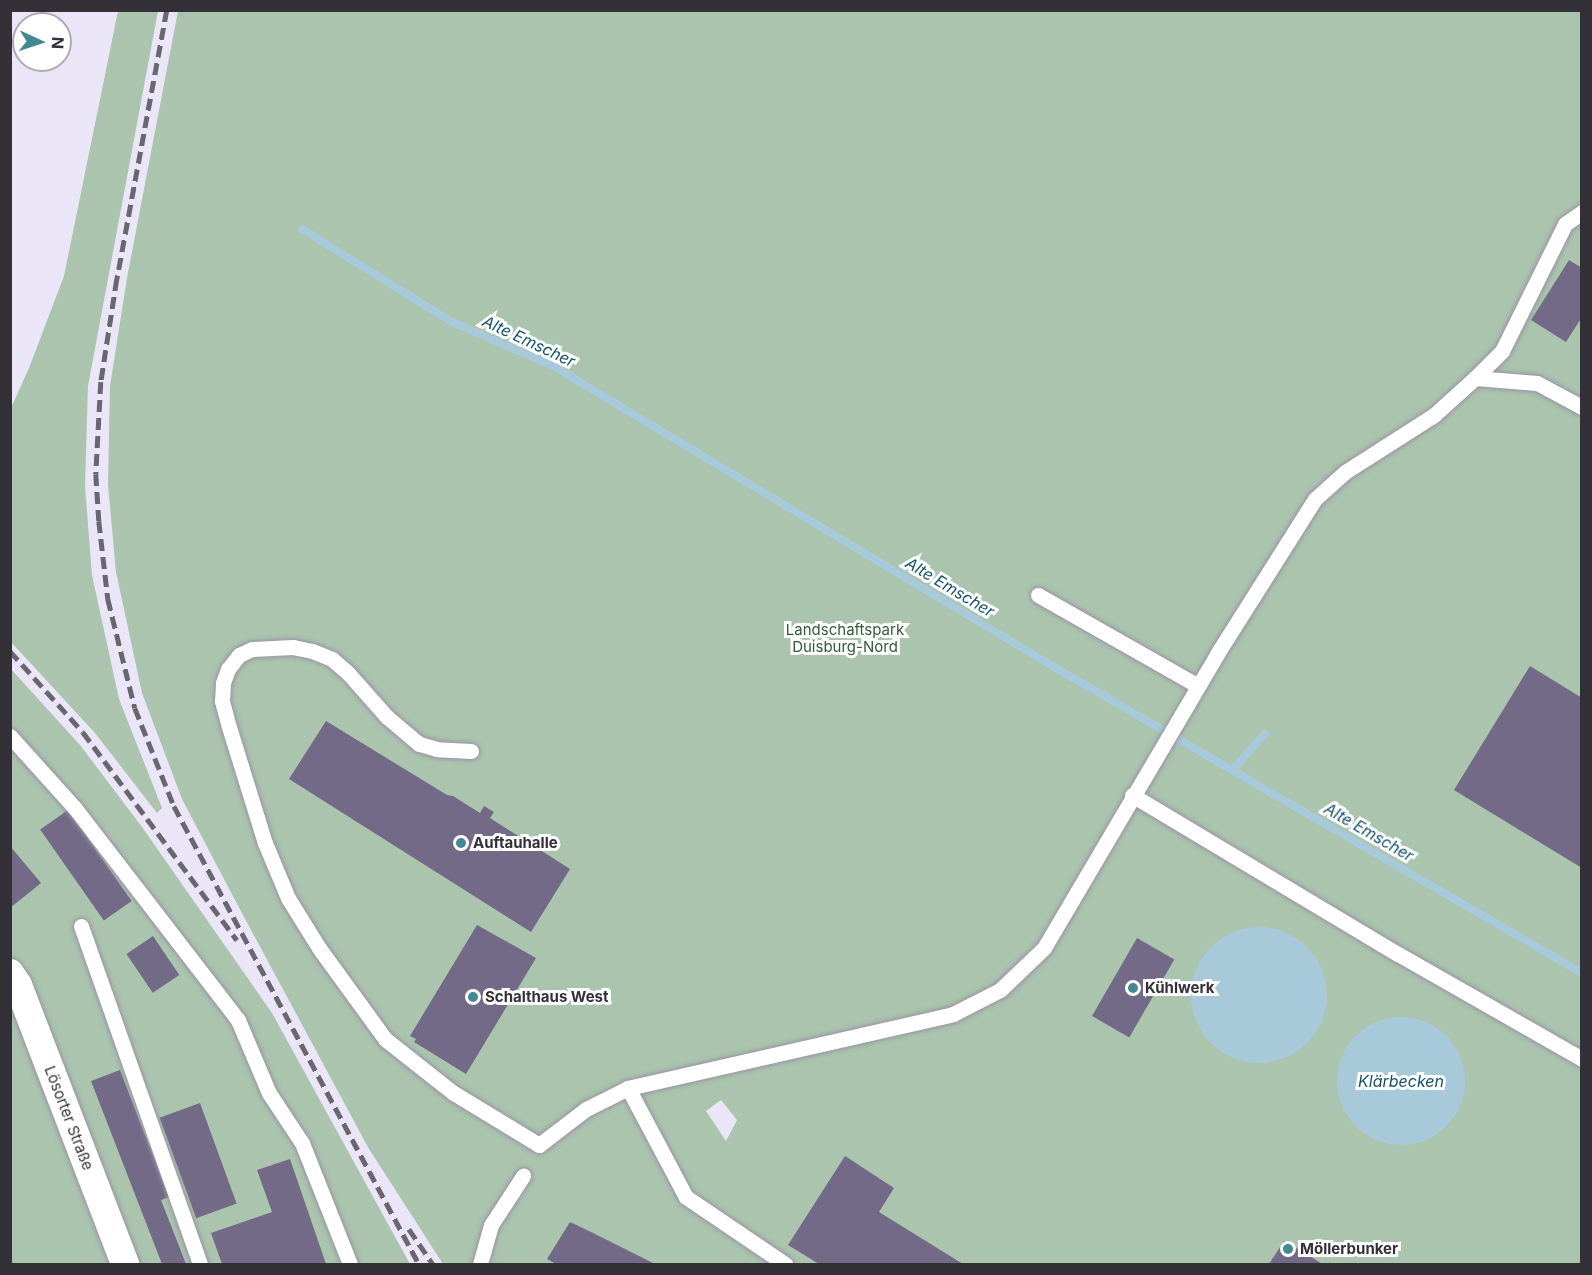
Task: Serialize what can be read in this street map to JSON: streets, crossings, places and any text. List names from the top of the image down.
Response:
{
  "streets": {
    "street": ["Lösorter Straße"]
  },
  "water": ["Alte Emscher", "Klärbecken"],
  "parks": ["Landschaftspark Duisburg-Nord"],
  "places": [
    "Auftauhalle",
    "Kühlwerk",
    "Schalthaus West",
    "Möllerbunker"
  ],
  "north": "right"
}
